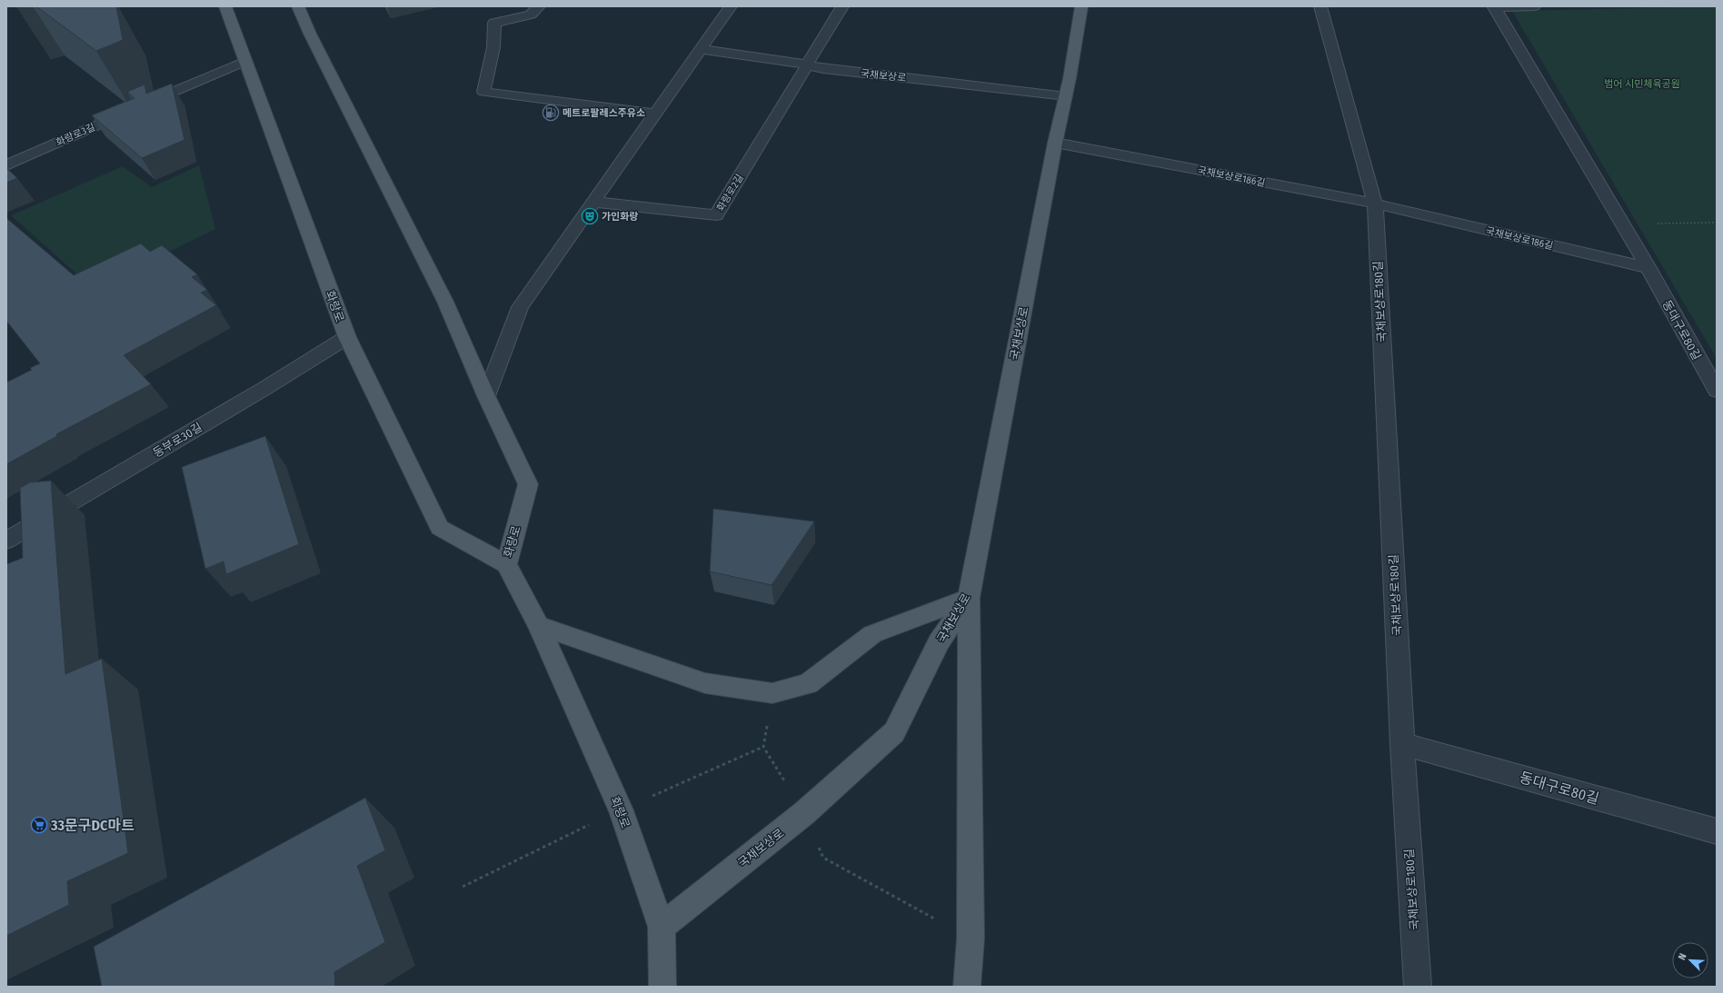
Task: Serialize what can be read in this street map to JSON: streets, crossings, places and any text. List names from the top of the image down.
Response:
{
  "streets": {
    "main road": ["국채보상로", "화랑로"],
    "street": [
      "화랑로3길",
      "국채보상로186길",
      "화랑로2길",
      "국채보상로180길",
      "동대구로80길",
      "동부로30길"
    ]
  },
  "crossings": [
    ["국채보상로", "국채보상로186길"],
    ["국채보상로", "화랑로2길"],
    ["국채보상로", "화랑로"],
    ["화랑로3길", "화랑로"],
    ["국채보상로186길", "국채보상로180길"],
    ["국채보상로186길", "동대구로80길"],
    ["국채보상로180길", "동대구로80길"],
    ["화랑로", "동부로30길"]
  ],
  "parks": ["범어 시민체육공원"],
  "places": {
    "fuel station": ["메트로팔레스주유소"],
    "theatre": ["가인화랑"],
    "supermarket": ["33문구DC마트"]
  },
  "north": "top left"
}
